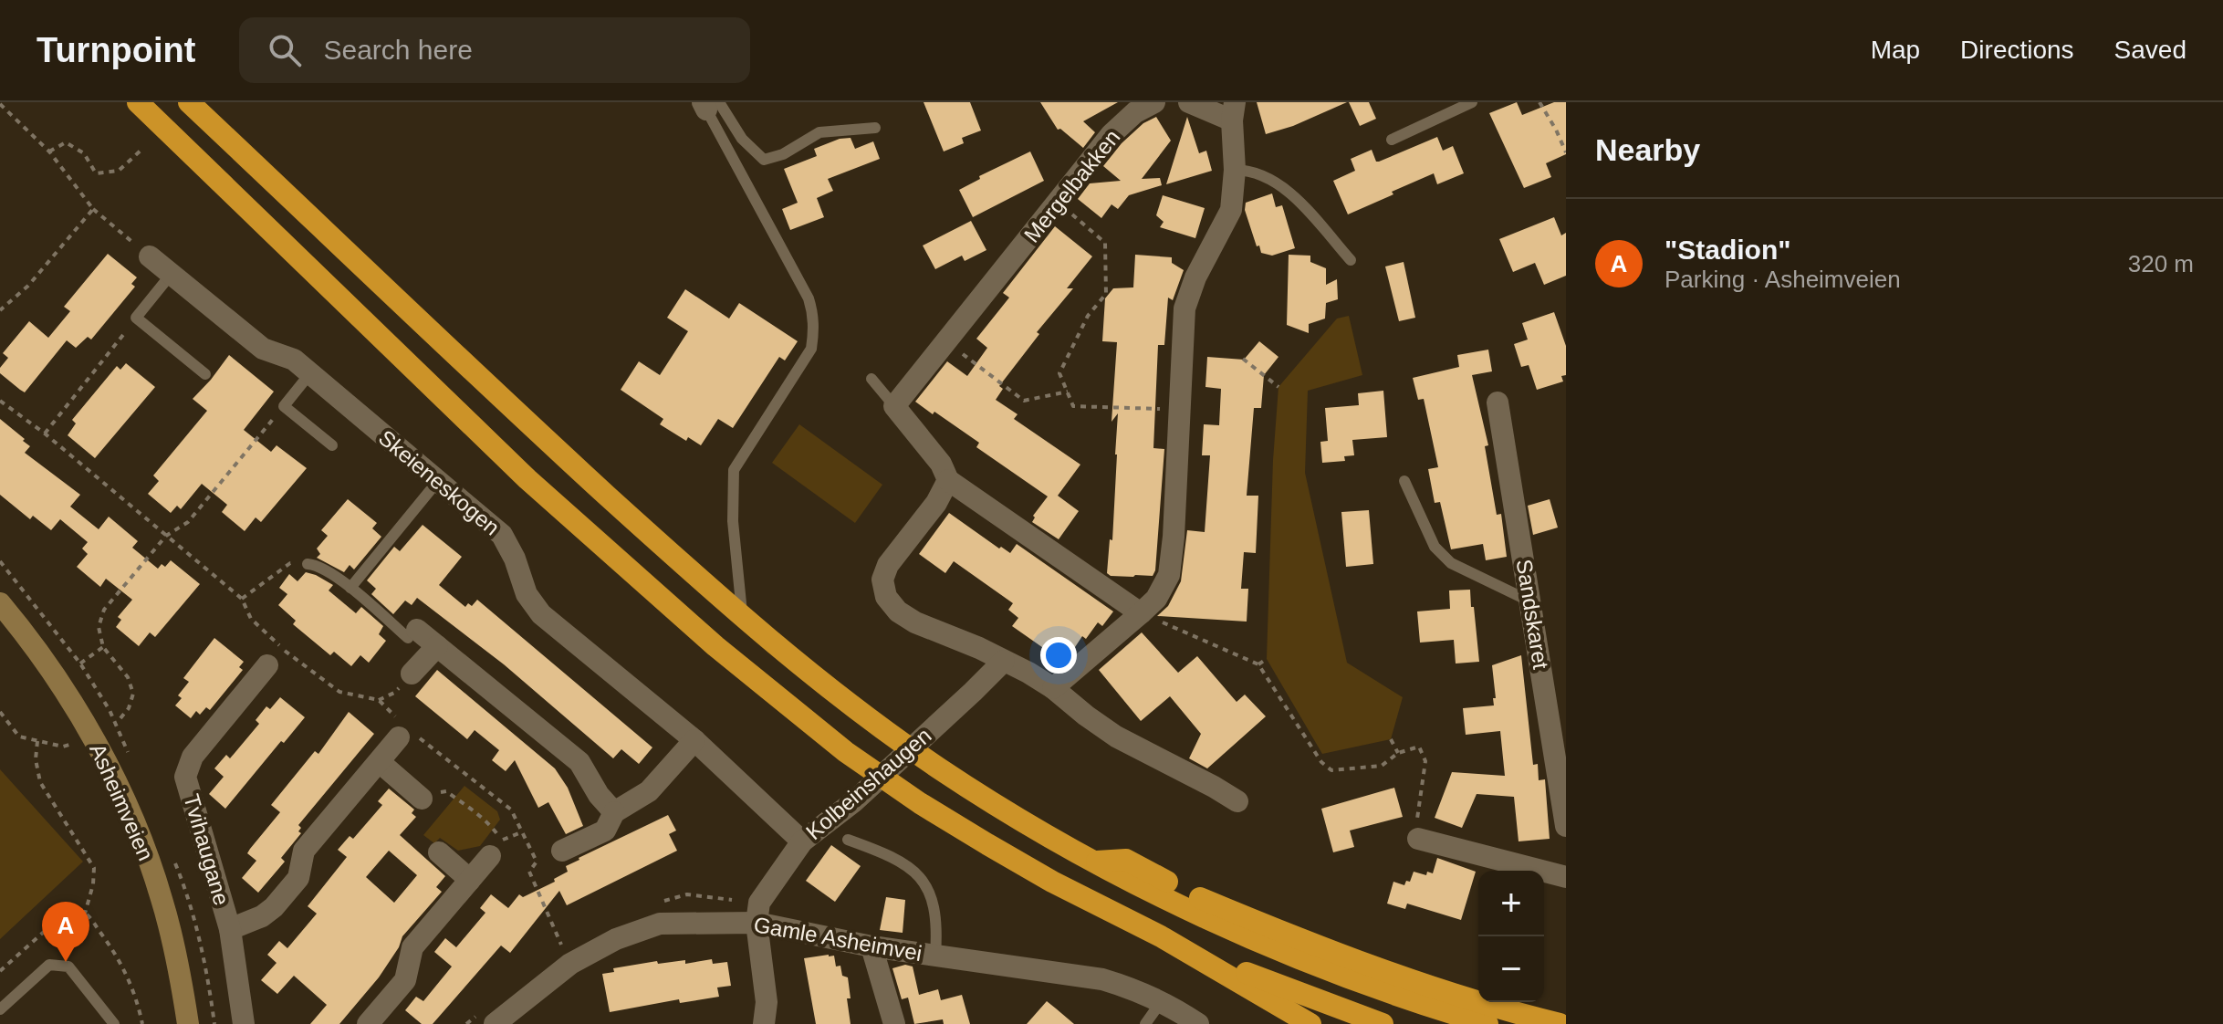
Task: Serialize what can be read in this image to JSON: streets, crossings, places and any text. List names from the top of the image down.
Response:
{
  "streets": {
    "main road": ["Asheimveien"],
    "street": [
      "Mergelbakken",
      "Skeieneskogen",
      "Sandskaret",
      "Kolbeinshaugen",
      "Tvihaugane",
      "Gamle Asheimvei"
    ]
  },
  "crossings": [
    ["Skeieneskogen", "Kolbeinshaugen"],
    ["Kolbeinshaugen", "Gamle Asheimvei"]
  ],
  "page": {
    "header": "Turnpoint",
    "search": "Search here",
    "nav": ["Map", "Directions", "Saved"],
    "heading": "Nearby",
    "list": [
      {
        "mark": "A",
        "name": "\"Stadion\"",
        "note": "Parking · Asheimveien",
        "value": "320 m"
      }
    ],
    "map_buttons": ["+", "−"],
    "pins": "A"
  }
}
